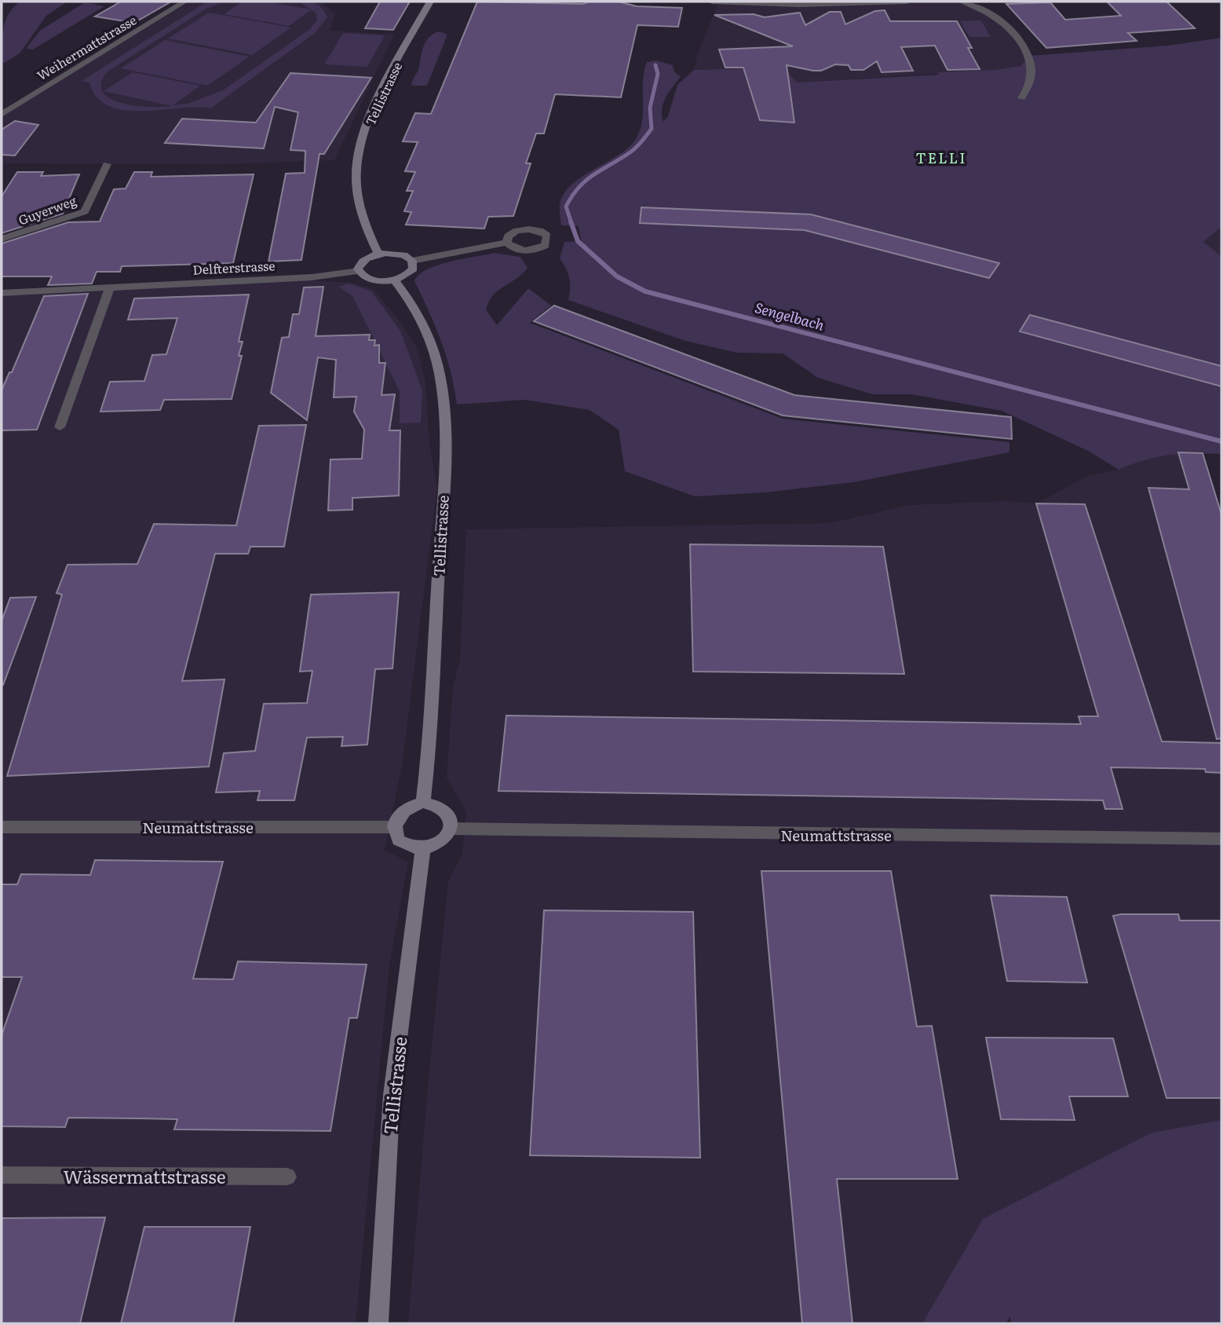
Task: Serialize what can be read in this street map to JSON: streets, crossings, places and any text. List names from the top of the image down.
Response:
{
  "streets": {
    "main road": ["Tellistrasse"],
    "street": [
      "Weihermattstrasse",
      "Guyerweg",
      "Delfterstrasse",
      "Neumattstrasse",
      "Wässermattstrasse"
    ]
  },
  "crossings": [
    ["Tellistrasse", "Neumattstrasse"]
  ],
  "districts": ["TELLI"],
  "water": ["Sengelbach"]
}
